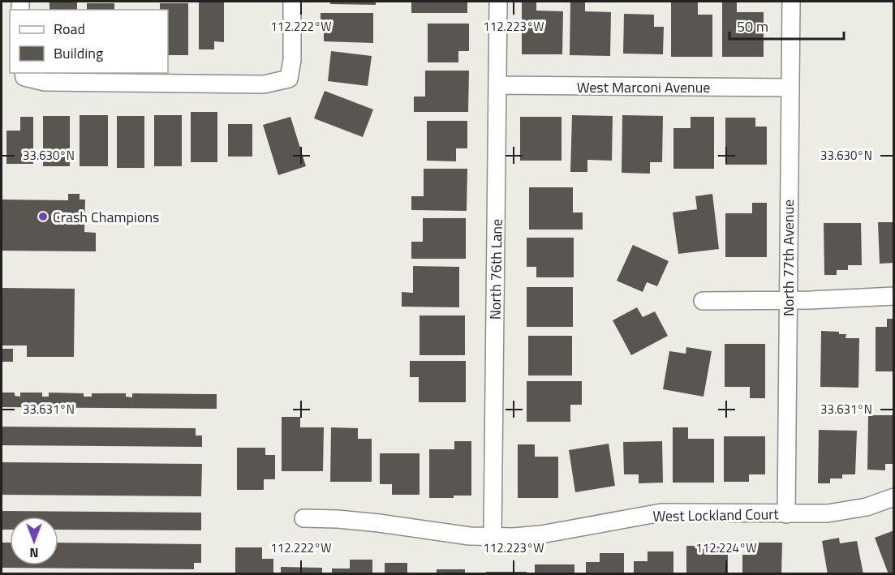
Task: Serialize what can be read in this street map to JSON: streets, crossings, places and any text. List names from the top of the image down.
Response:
{
  "streets": {
    "street": [
      "West Marconi Avenue",
      "North 77th Avenue",
      "North 76th Lane",
      "West Lockland Court"
    ]
  },
  "crossings": [
    ["West Marconi Avenue", "North 77th Avenue"],
    ["West Marconi Avenue", "North 76th Lane"],
    ["North 77th Avenue", "West Lockland Court"],
    ["North 76th Lane", "West Lockland Court"]
  ],
  "places": ["Crash Champions"],
  "legend": ["Road", "Building"],
  "scale_bar": "50 m",
  "north": "bottom",
  "coordinates": [
    "112.222°W",
    "112.223°W",
    "33.630°N",
    "33.631°N",
    "112.224°W"
  ]
}
